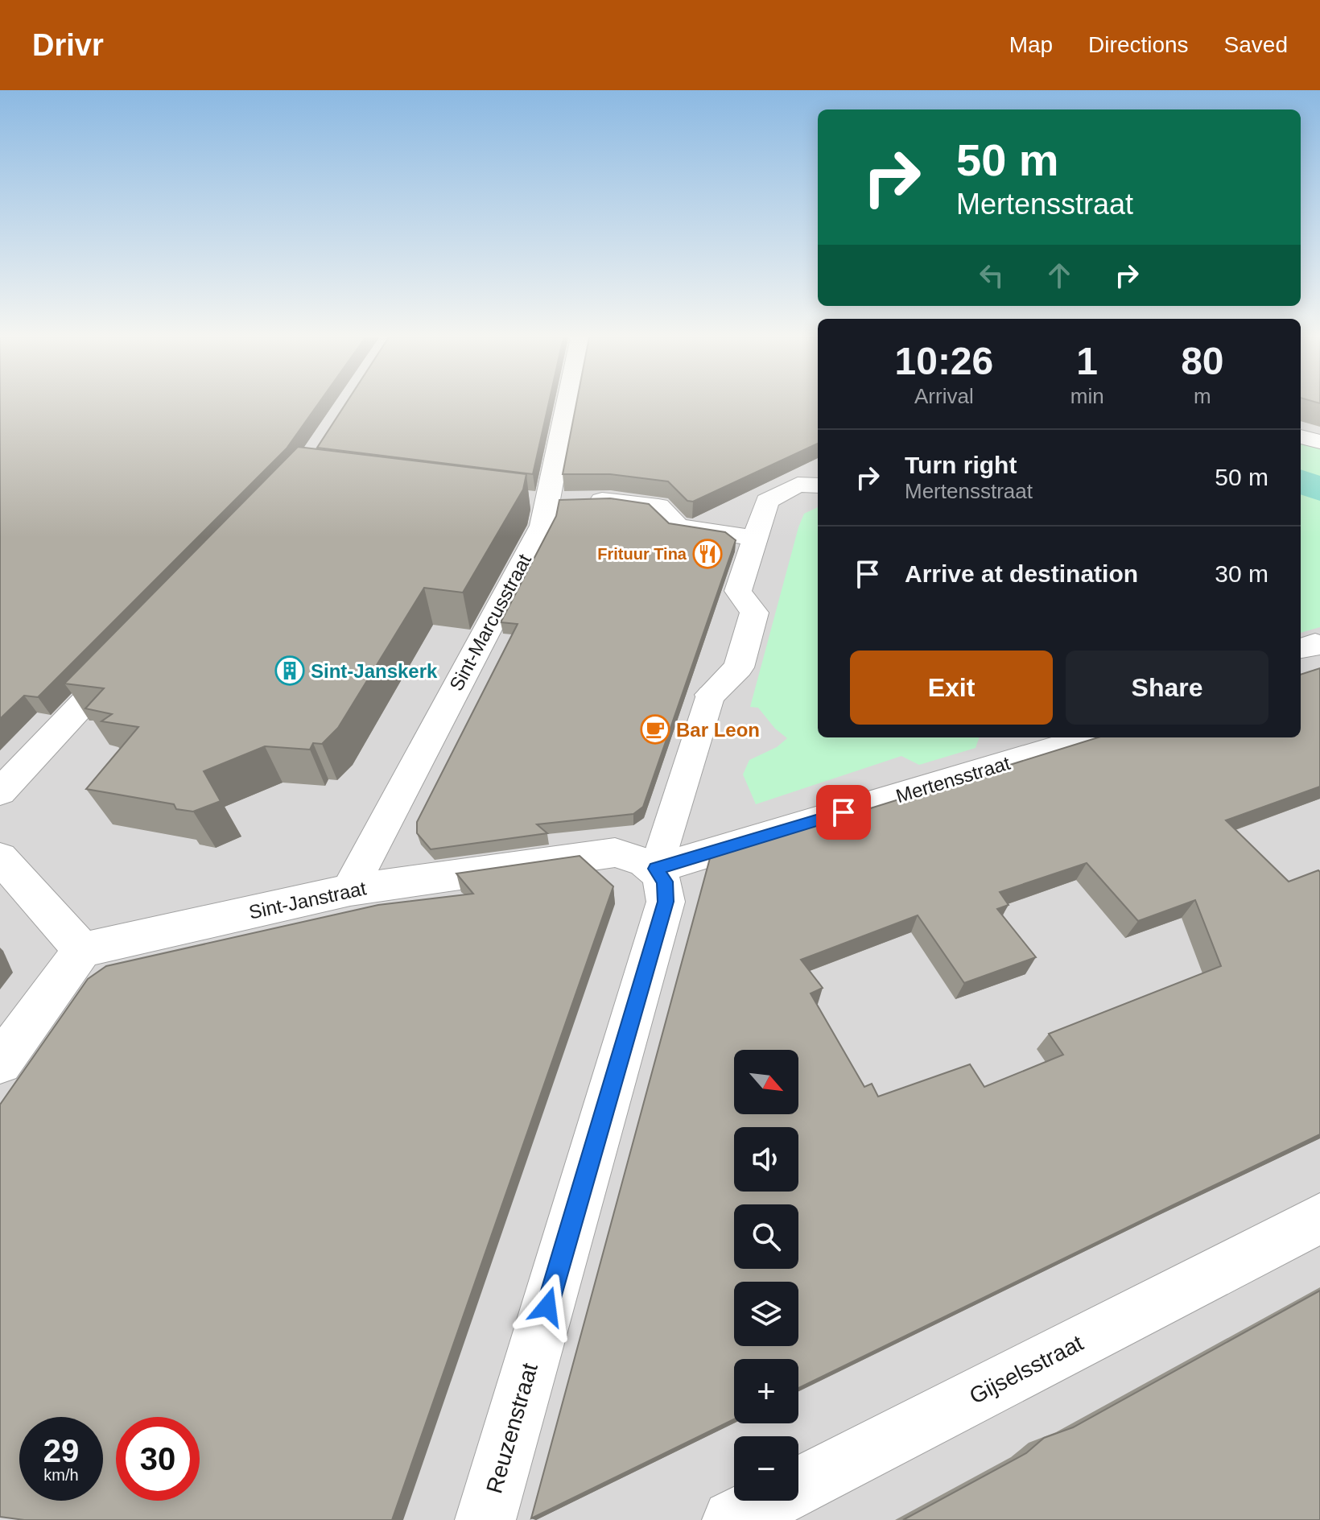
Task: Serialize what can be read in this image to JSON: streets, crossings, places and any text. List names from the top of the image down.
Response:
{
  "streets": {
    "street": [
      "Sint-Marcusstraat",
      "Mertensstraat",
      "Sint-Janstraat",
      "Gijselsstraat",
      "Reuzenstraat"
    ]
  },
  "crossings": [
    ["Sint-Marcusstraat", "Sint-Janstraat"],
    ["Mertensstraat", "Sint-Janstraat"],
    ["Mertensstraat", "Reuzenstraat"],
    ["Sint-Janstraat", "Reuzenstraat"]
  ],
  "places": {
    "restaurant": ["Frituur Tina"],
    "building": ["Sint-Janskerk"],
    "cafe": ["Bar Leon"]
  },
  "north": "bottom right",
  "page": {
    "header": "Drivr",
    "nav": ["Map", "Directions", "Saved"],
    "turn": ["50 m", "Mertensstraat"],
    "eta": [
      "10:26",
      "Arrival",
      "1",
      "min",
      "80",
      "m"
    ],
    "list": [
      {
        "name": "Turn right",
        "note": "Mertensstraat",
        "value": "50 m"
      },
      {
        "name": "Arrive at destination",
        "value": "30 m"
      }
    ],
    "buttons": ["Exit", "Share"],
    "map_buttons": ["+", "−"],
    "speed": "29 km/h",
    "limit": "30"
  }
}
